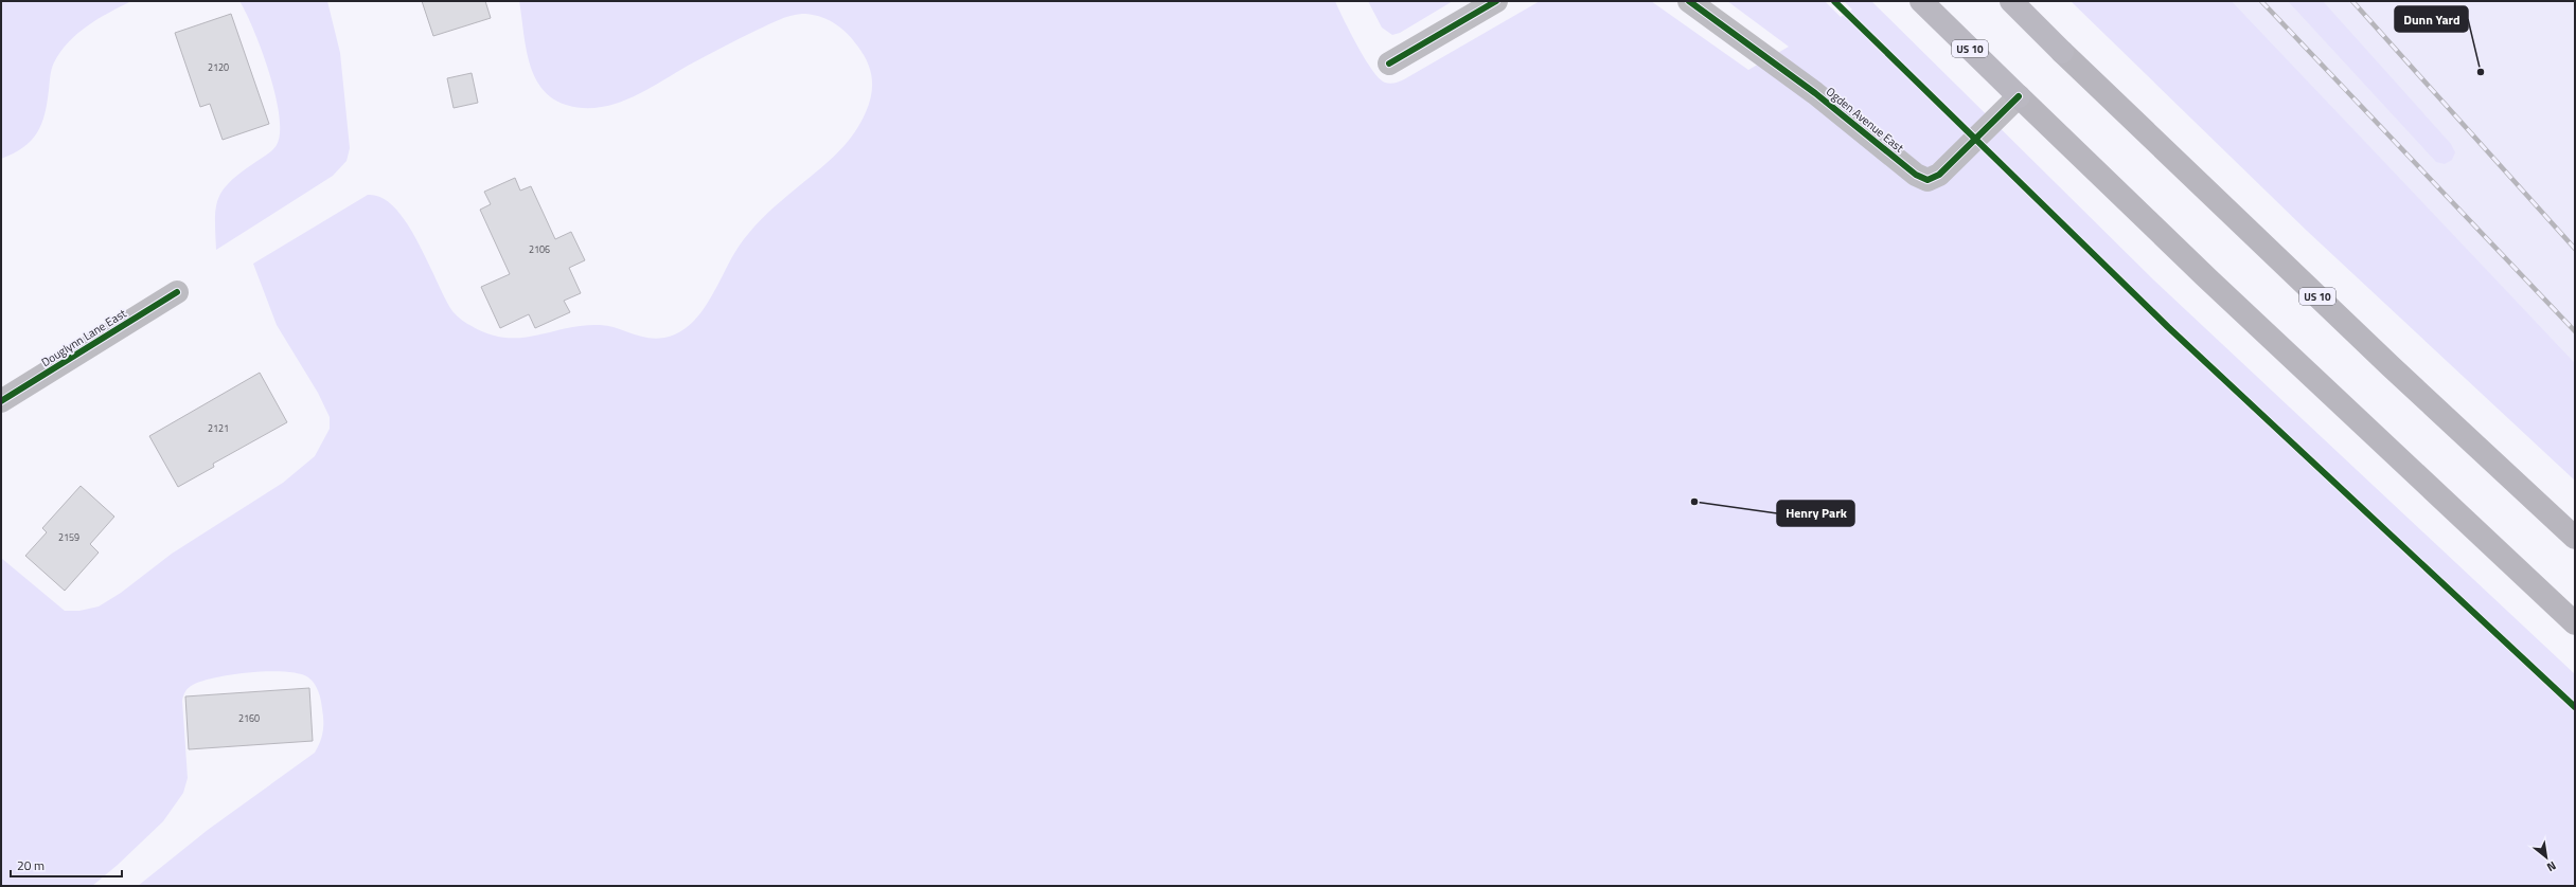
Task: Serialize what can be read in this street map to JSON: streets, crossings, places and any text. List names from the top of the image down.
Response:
{
  "streets": {
    "highway": ["US 10"],
    "street": ["Ogden Avenue East", "Douglynn Lane East"]
  },
  "crossings": [
    ["US 10", "Ogden Avenue East"]
  ],
  "places": ["Dunn Yard", "Henry Park"],
  "house_numbers": [
    "2120",
    "2106",
    "2121",
    "2159",
    "2160"
  ],
  "scale_bar": "20 m",
  "north": "bottom right"
}
